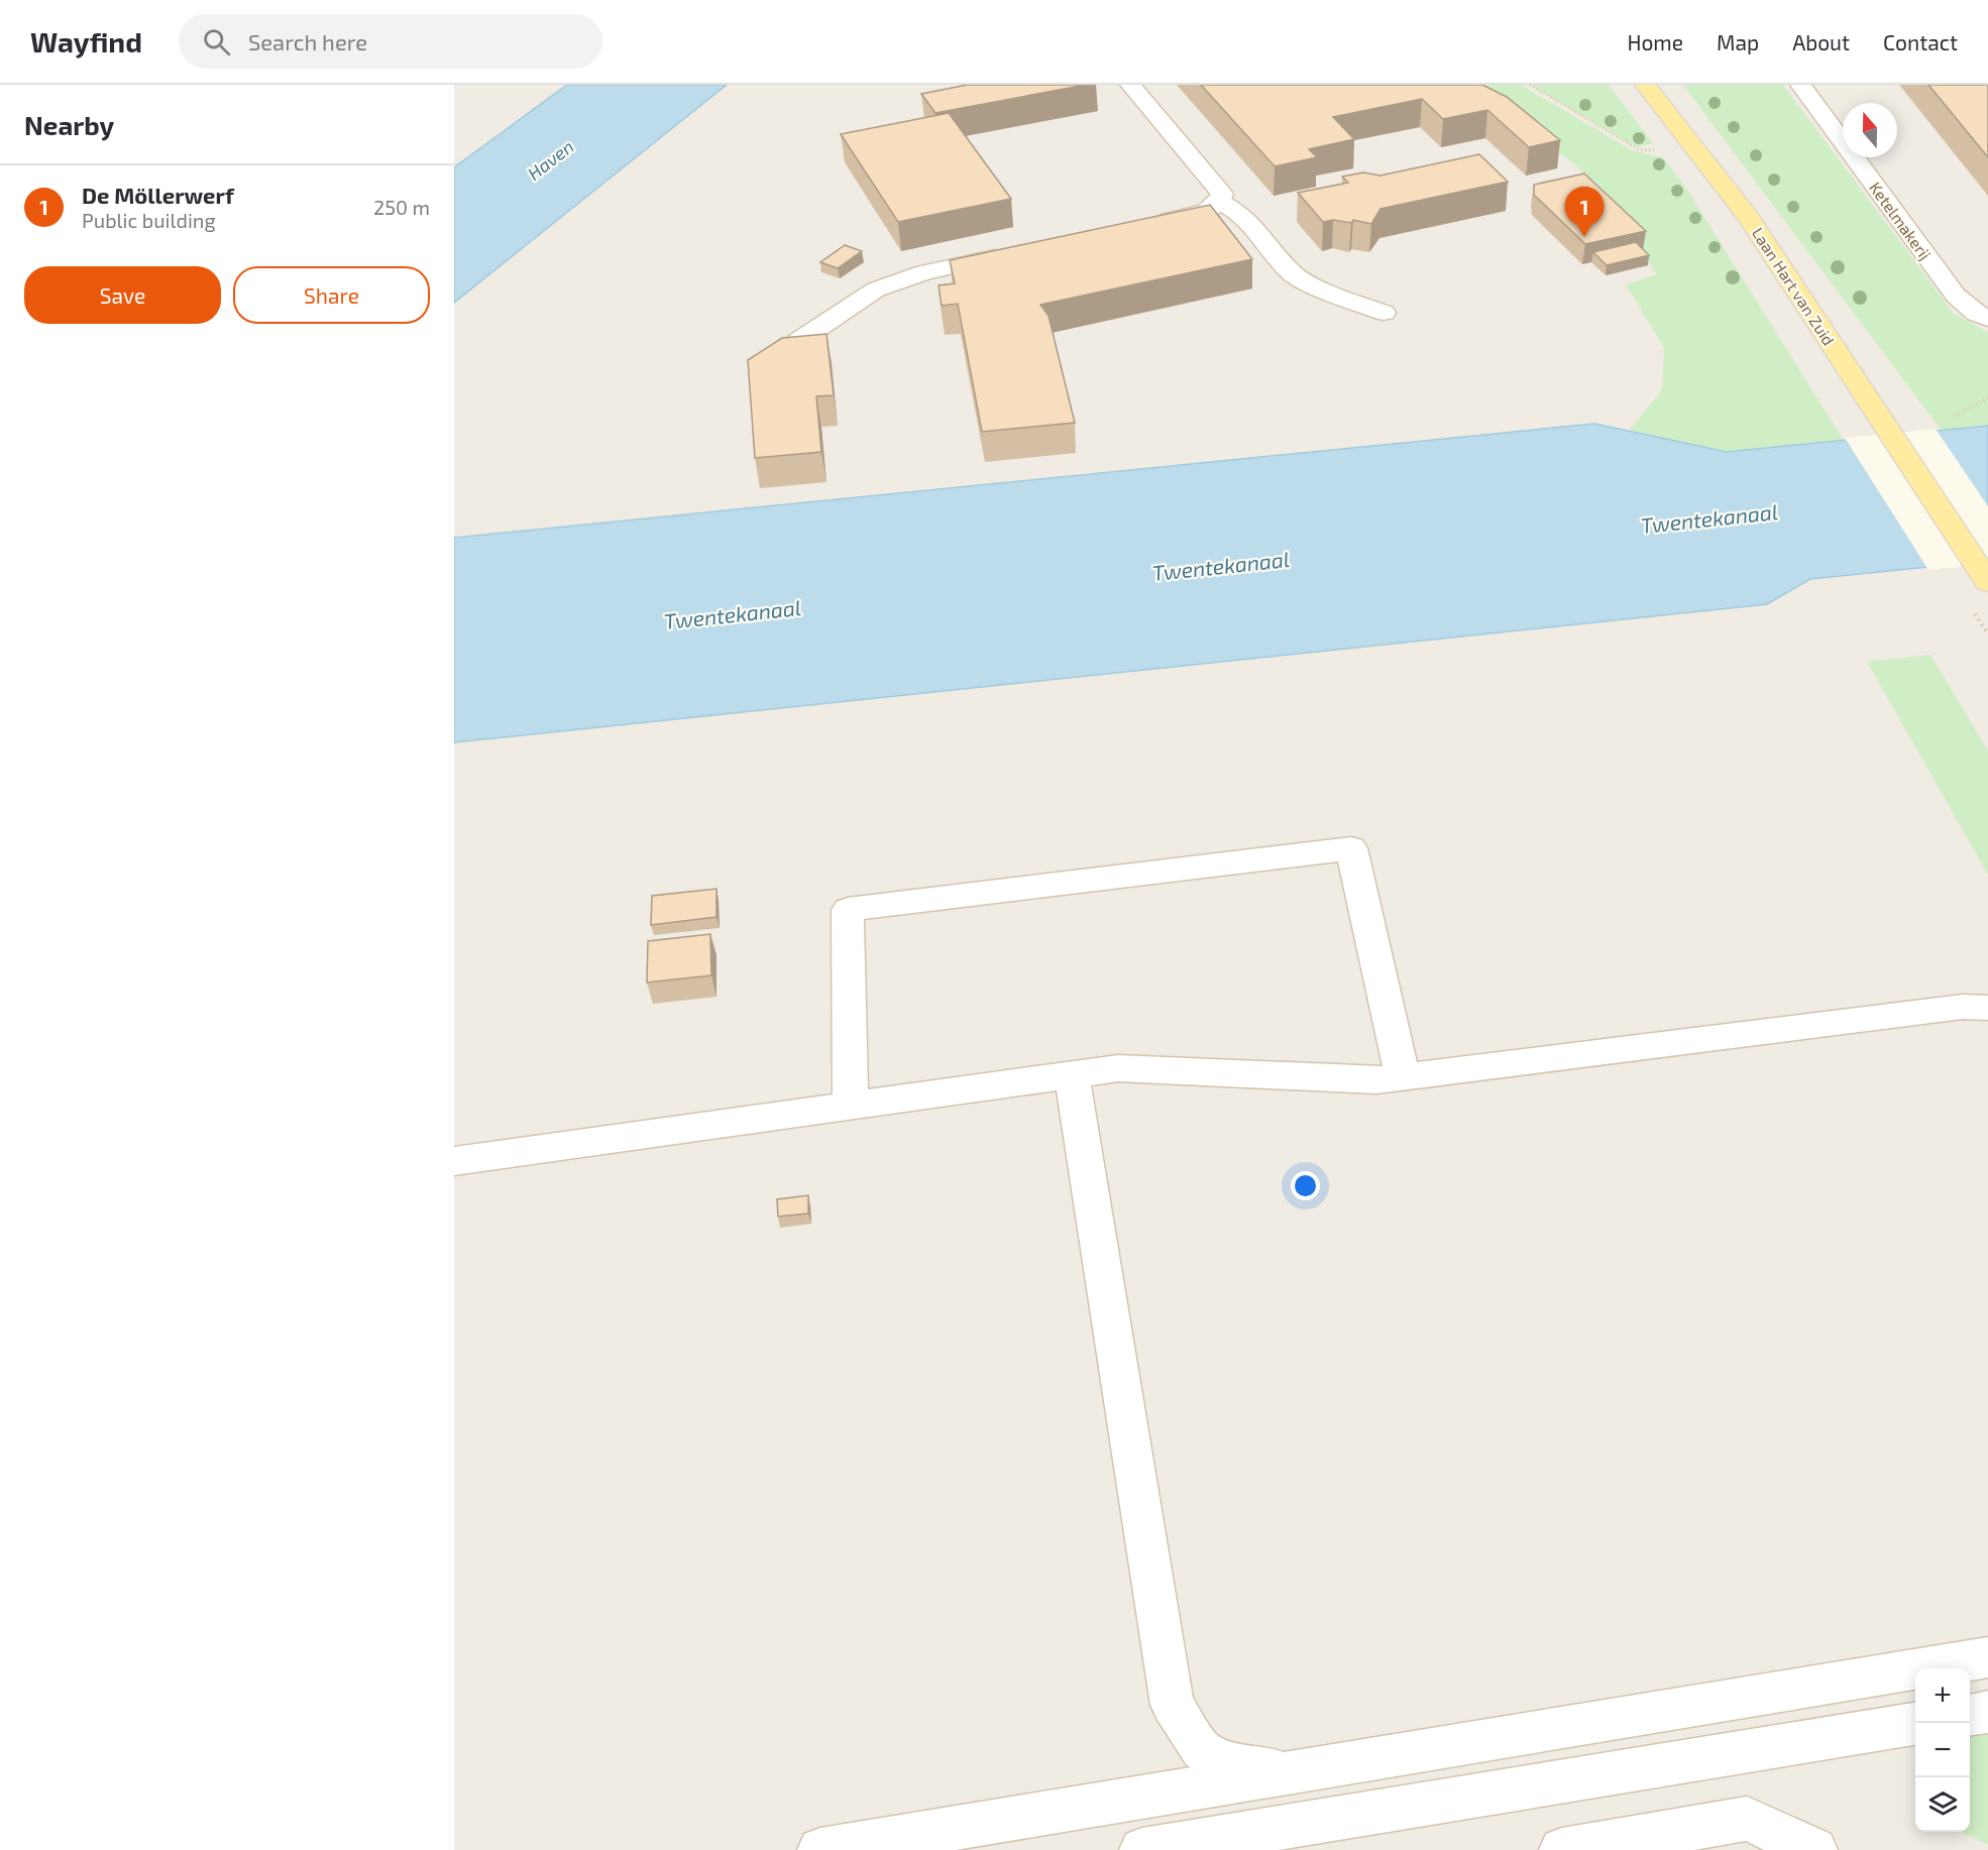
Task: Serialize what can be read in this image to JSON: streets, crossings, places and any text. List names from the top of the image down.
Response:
{
  "streets": {
    "main road": ["Laan Hart van Zuid"],
    "street": ["Ketelmakerij"]
  },
  "water": ["Haven", "Twentekanaal"],
  "north": "top",
  "page": {
    "header": "Wayfind",
    "search": "Search here",
    "nav": [
      "Home",
      "Map",
      "About",
      "Contact"
    ],
    "heading": "Nearby",
    "list": [
      {
        "mark": "1",
        "name": "De Möllerwerf",
        "note": "Public building",
        "value": "250 m"
      }
    ],
    "pins": "1",
    "buttons": ["Save", "Share"],
    "map_buttons": ["+", "−"]
  }
}
